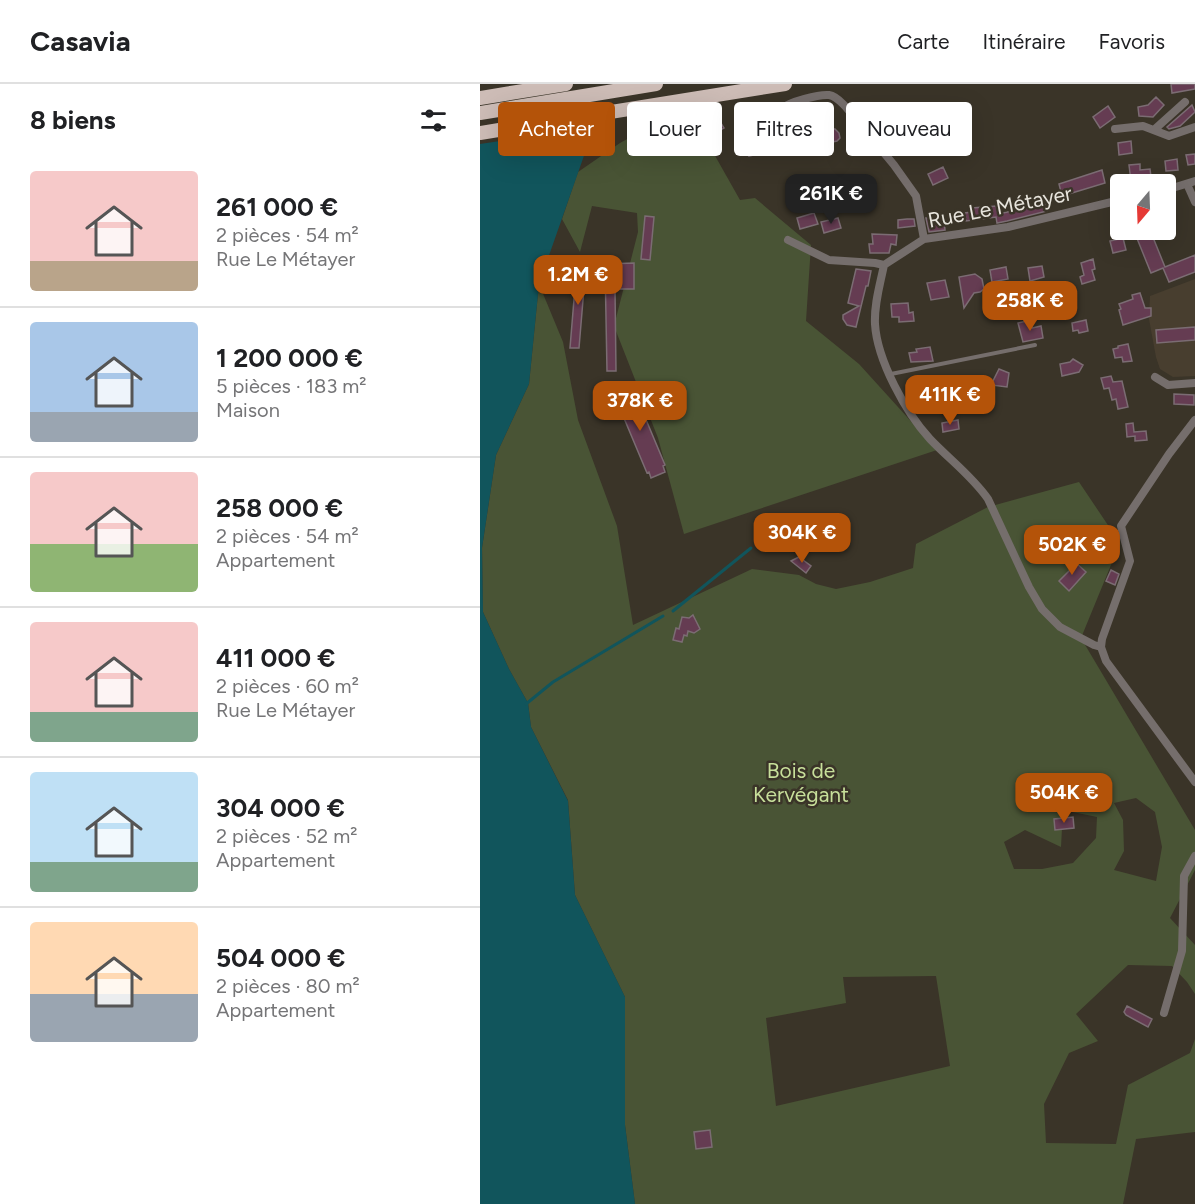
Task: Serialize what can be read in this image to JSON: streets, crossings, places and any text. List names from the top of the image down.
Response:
{
  "streets": {
    "street": ["Rue Le Métayer"]
  },
  "parks": ["Bois de Kervégant"],
  "north": "bottom",
  "page": {
    "header": "Casavia",
    "nav": ["Carte", "Itinéraire", "Favoris"],
    "heading": "8 biens",
    "chip": [
      "Acheter",
      "Louer",
      "Filtres",
      "Nouveau"
    ],
    "list": [
      {
        "name": "261 000 €",
        "note": "2 pièces · 54 m² · Rue Le Métayer"
      },
      {
        "name": "1 200 000 €",
        "note": "5 pièces · 183 m² · Maison"
      },
      {
        "name": "258 000 €",
        "note": "2 pièces · 54 m² · Appartement"
      },
      {
        "name": "411 000 €",
        "note": "2 pièces · 60 m² · Rue Le Métayer"
      },
      {
        "name": "304 000 €",
        "note": "2 pièces · 52 m² · Appartement"
      },
      {
        "name": "504 000 €",
        "note": "2 pièces · 80 m² · Appartement"
      }
    ],
    "price": [
      "261K €",
      "1.2M €",
      "258K €",
      "411K €",
      "378K €",
      "304K €",
      "502K €",
      "504K €"
    ]
  }
}
